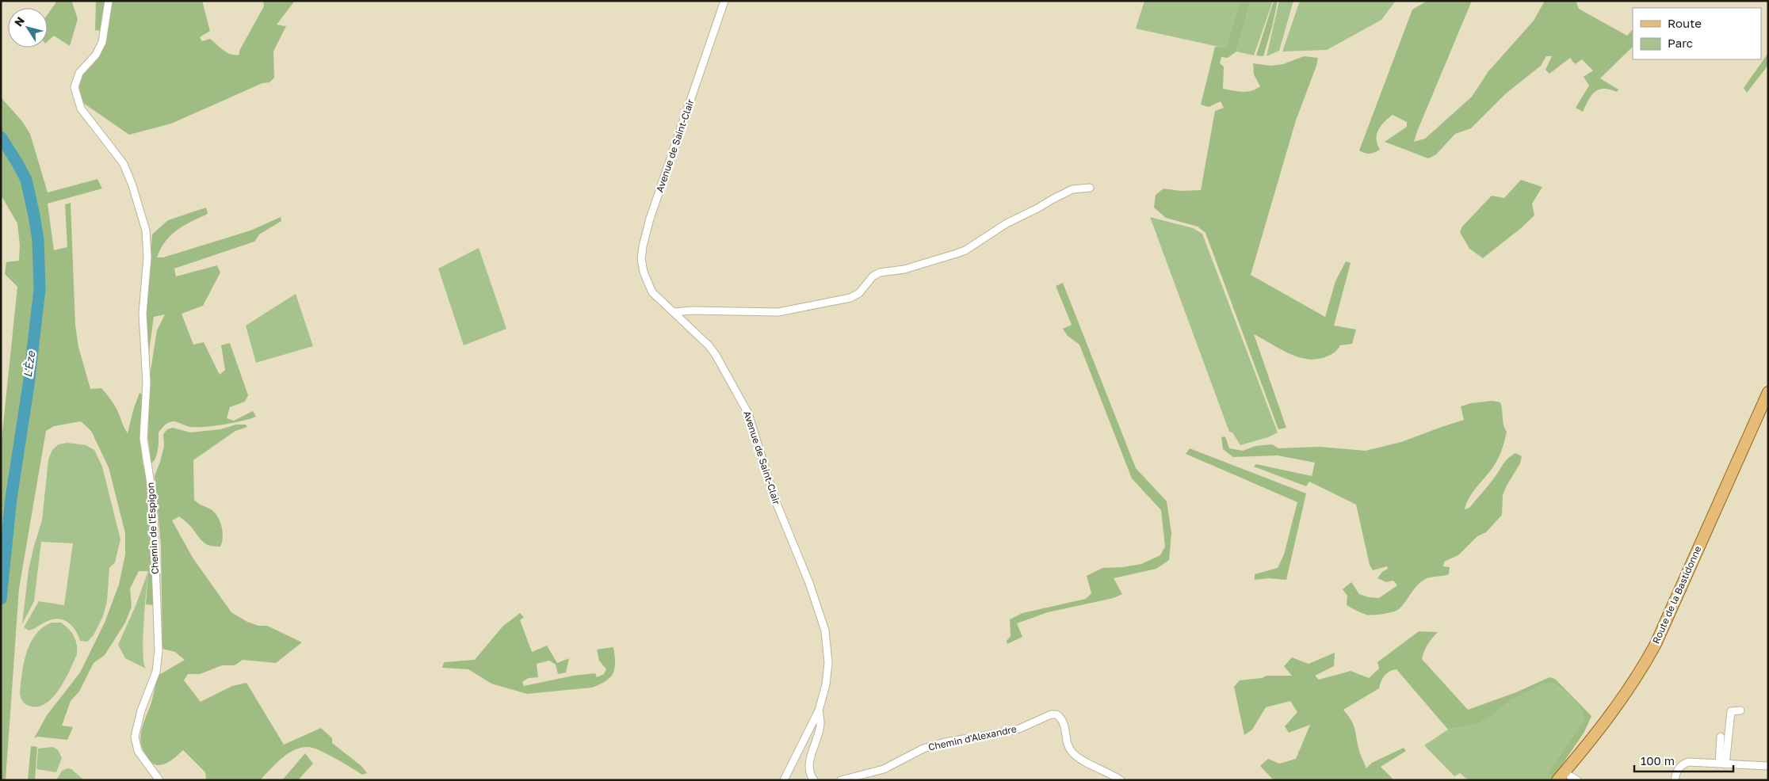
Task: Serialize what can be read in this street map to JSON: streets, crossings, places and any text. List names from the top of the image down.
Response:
{
  "streets": {
    "main road": ["Route de la Bastidonne"],
    "street": ["Avenue de Saint-Clair", "Chemin de l'Espigon", "Chemin d'Alexandre"]
  },
  "water": ["L'Èze"],
  "legend": ["Route", "Parc"],
  "scale_bar": "100 m",
  "north": "top left"
}
